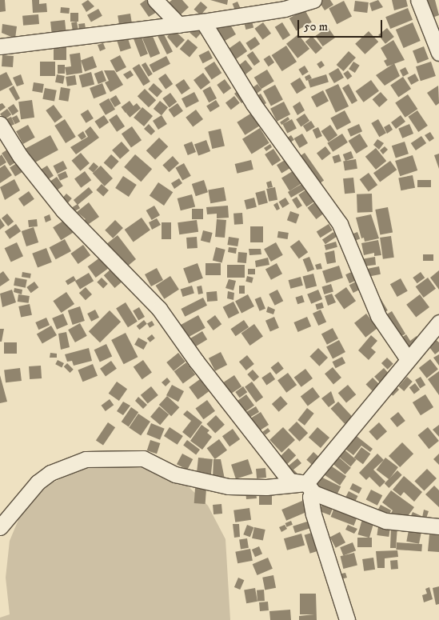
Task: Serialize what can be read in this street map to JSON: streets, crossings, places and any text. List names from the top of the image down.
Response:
{
  "scale_bar": "50 m"
}
